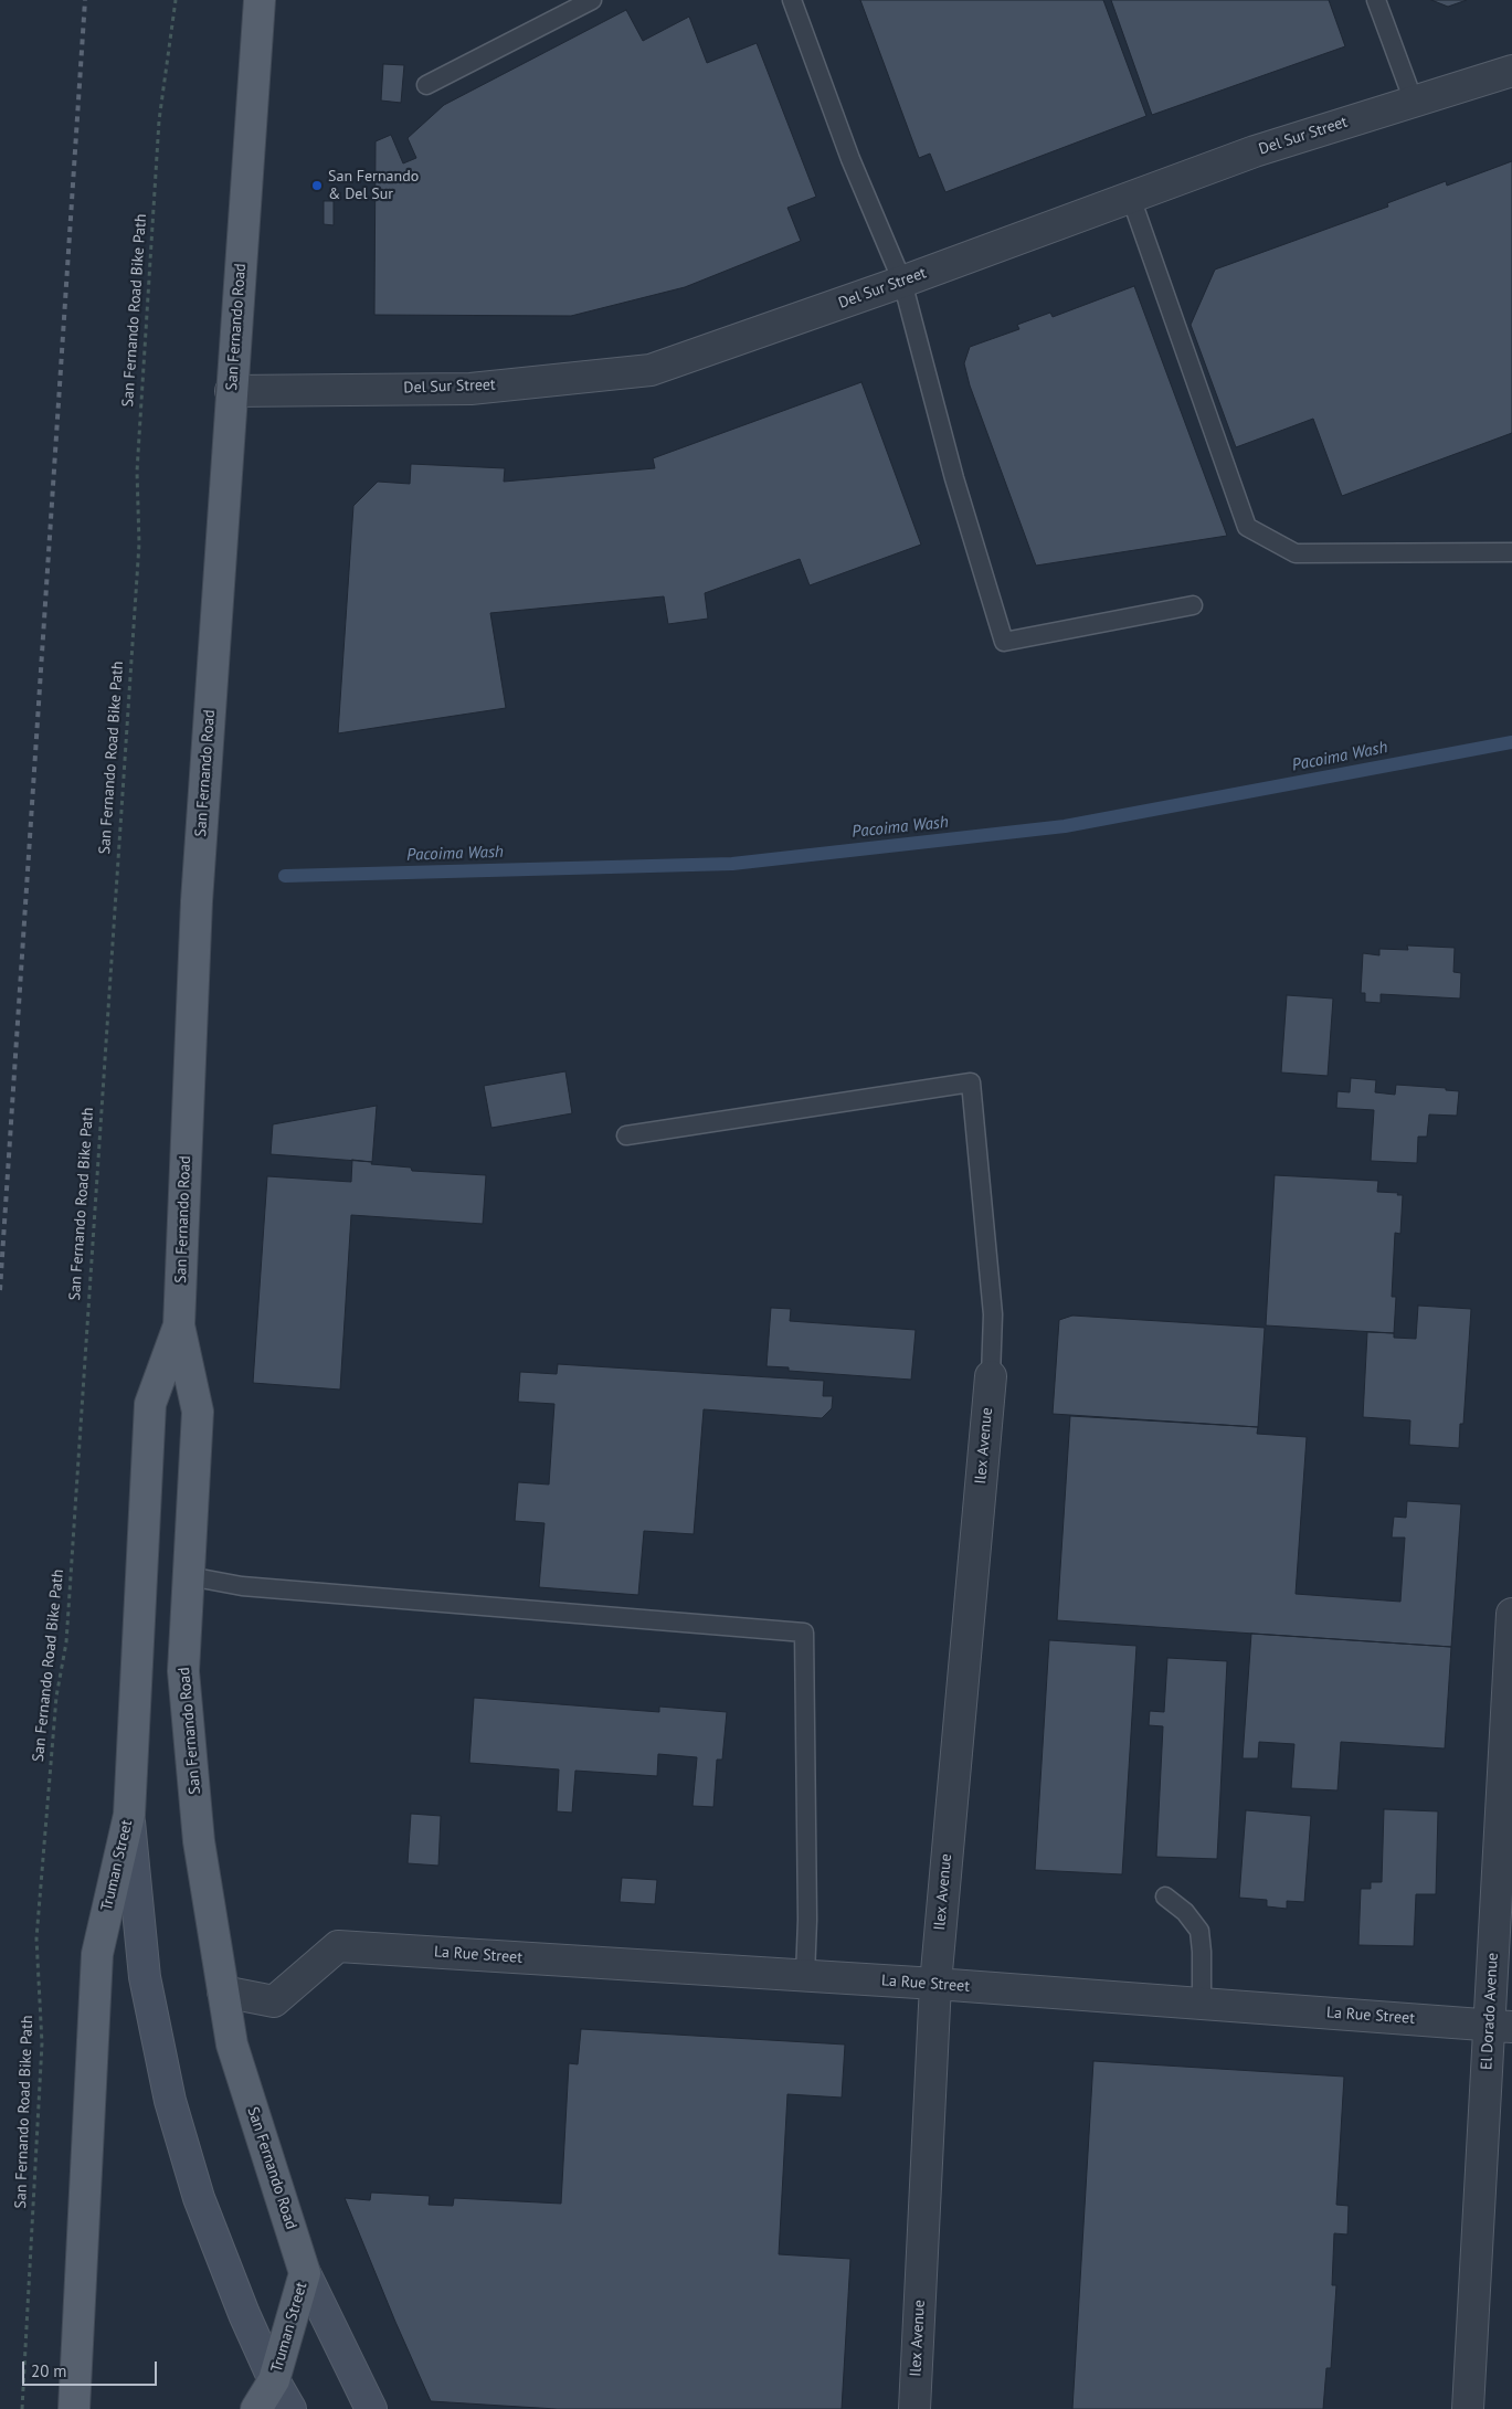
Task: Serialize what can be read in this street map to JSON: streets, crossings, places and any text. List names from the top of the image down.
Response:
{
  "streets": {
    "main road": ["San Fernando Road", "Truman Street"],
    "street": [
      "Del Sur Street",
      "Ilex Avenue",
      "La Rue Street",
      "El Dorado Avenue"
    ],
    "path": ["San Fernando Road Bike Path"]
  },
  "crossings": [
    ["Del Sur Street", "San Fernando Road"],
    ["San Fernando Road", "Truman Street"],
    ["San Fernando Road", "La Rue Street"],
    ["Ilex Avenue", "La Rue Street"],
    ["La Rue Street", "El Dorado Avenue"]
  ],
  "water": ["Pacoima Wash"],
  "places": ["San Fernando & Del Sur"],
  "scale_bar": "20 m"
}
